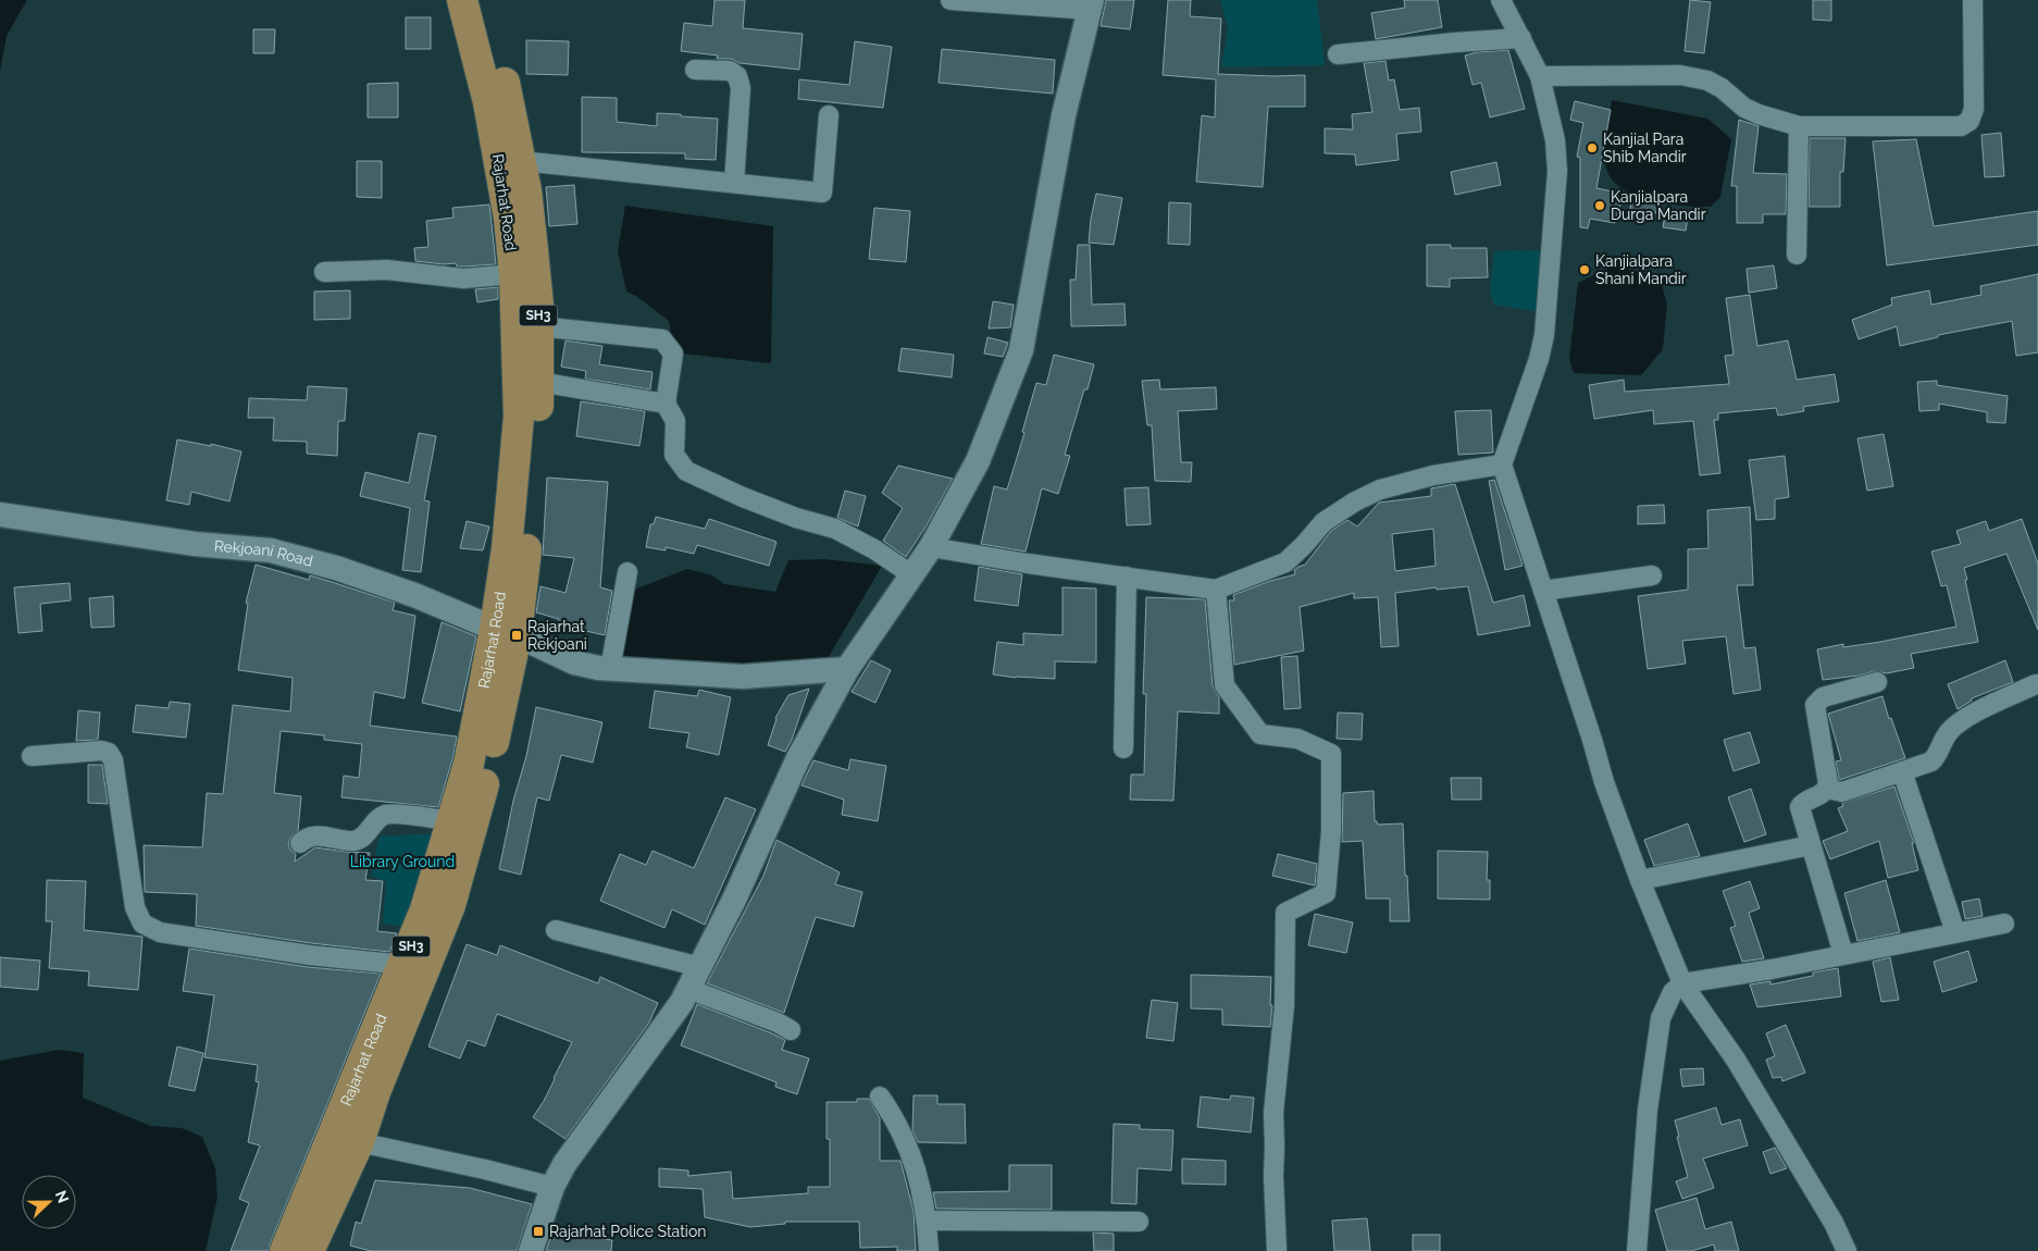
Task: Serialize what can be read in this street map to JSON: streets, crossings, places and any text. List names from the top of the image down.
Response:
{
  "streets": {
    "main road": ["Rajarhat Road", "SH3"],
    "street": ["Rekjoani Road"]
  },
  "crossings": [
    ["Rajarhat Road", "Rekjoani Road"]
  ],
  "parks": ["Library Ground"],
  "places": {
    "other": ["Kanjial Para Shib Mandir", "Kanjialpara Durga Mandir", "Kanjialpara Shani Mandir"],
    "transit": ["Rajarhat Rekjoani", "Rajarhat Police Station"]
  },
  "north": "right"
}
